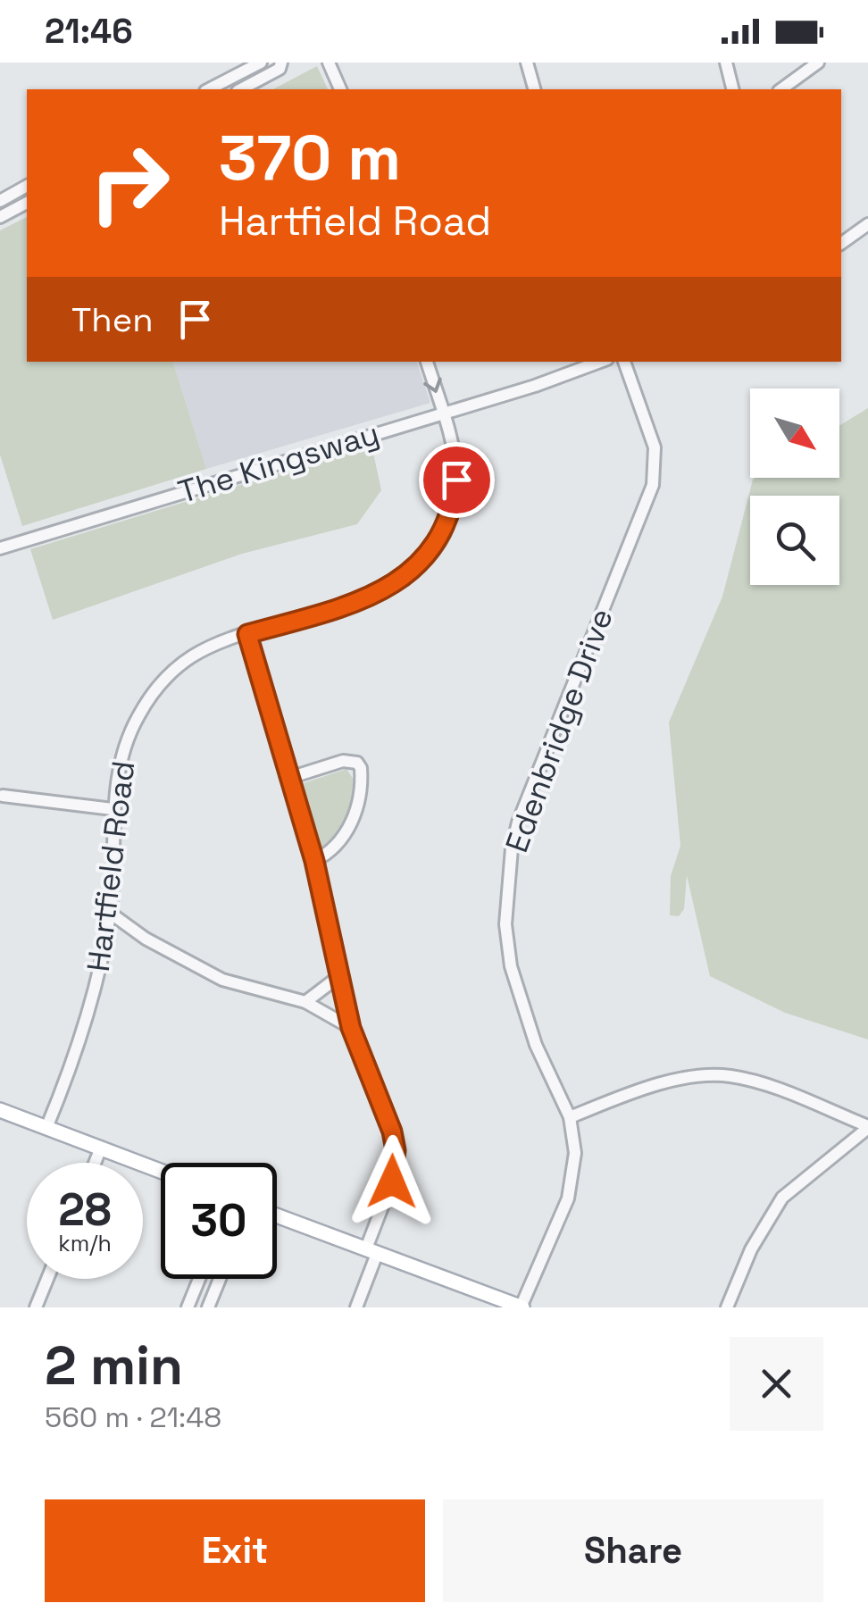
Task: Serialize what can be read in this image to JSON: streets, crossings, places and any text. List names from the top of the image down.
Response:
{
  "streets": {
    "street": ["The Kingsway", "Edenbridge Drive", "Hartfield Road"]
  },
  "crossings": [
    ["The Kingsway", "Hartfield Road"]
  ],
  "north": "bottom right",
  "page": {
    "status": "21:46",
    "turn": ["370 m", "Hartfield Road"],
    "then": "Then",
    "speed": "28 km/h",
    "limit": "30",
    "heading": ["2 min", "560 m · 21:48"],
    "buttons": ["Exit", "Share"]
  }
}
